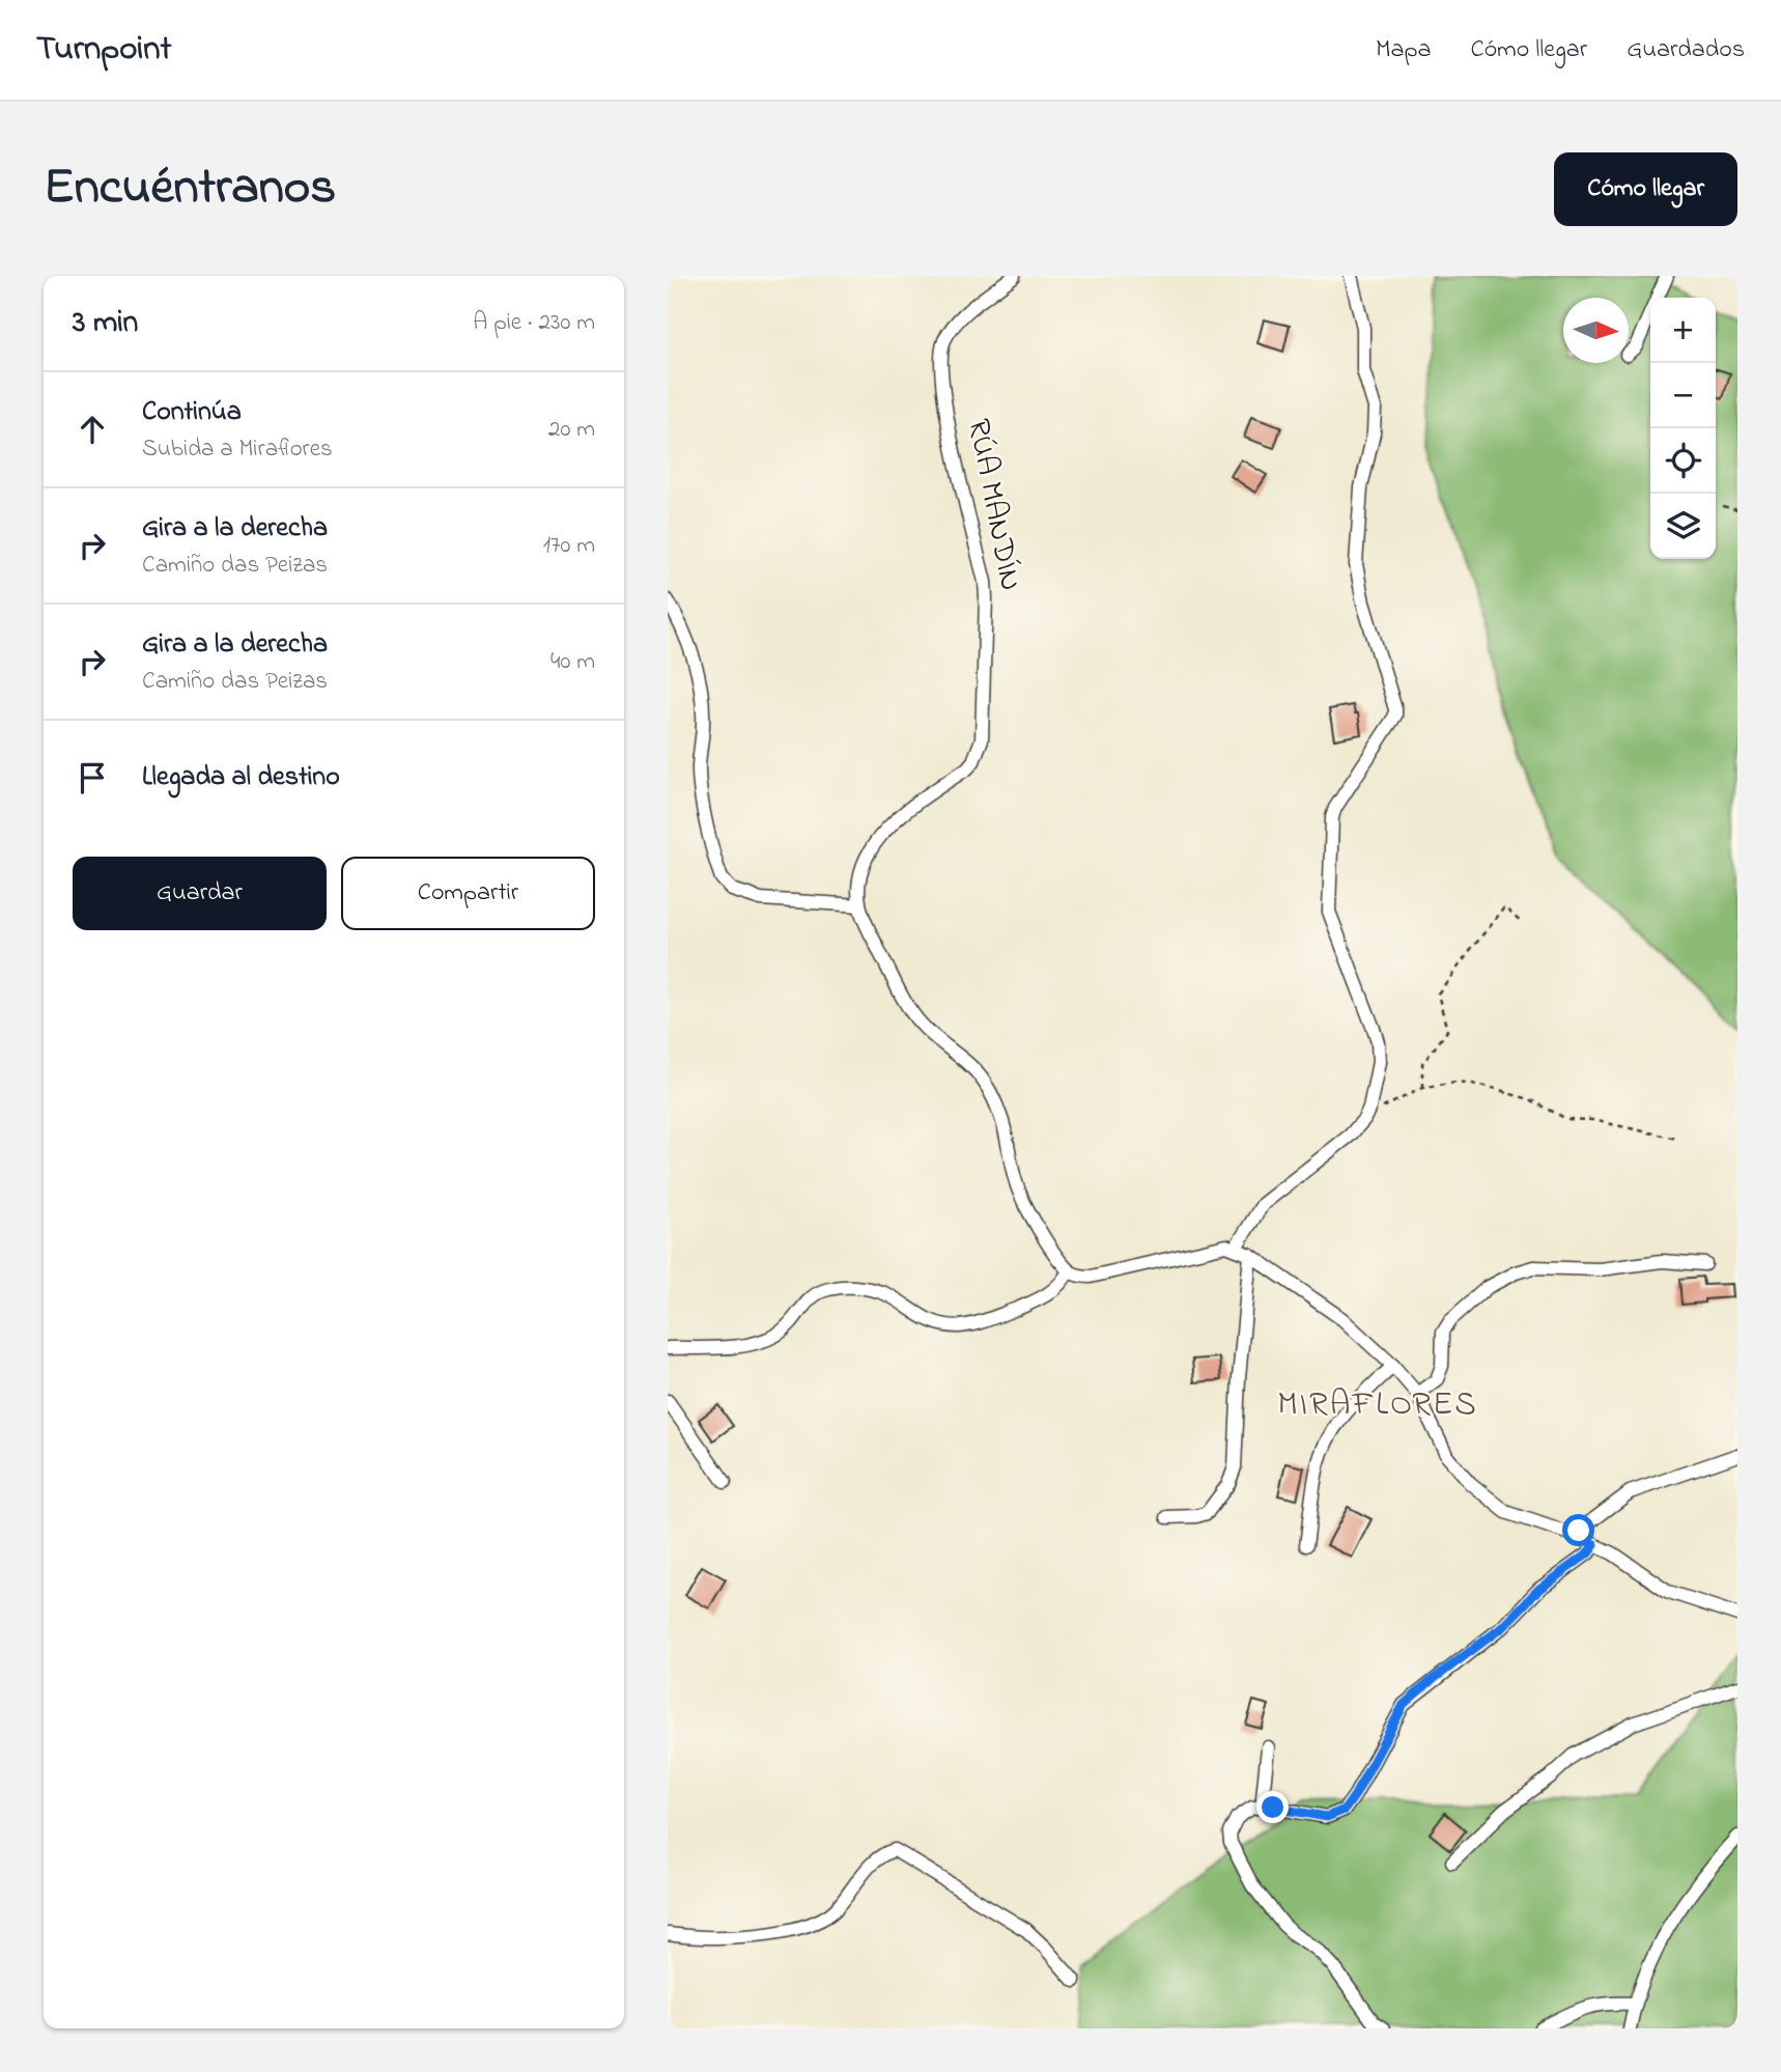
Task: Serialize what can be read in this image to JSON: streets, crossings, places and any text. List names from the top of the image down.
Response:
{
  "streets": {
    "street": ["RÚA MANDÍN"]
  },
  "districts": ["MIRAFLORES"],
  "north": "right",
  "page": {
    "header": "Turnpoint",
    "nav": ["Mapa", "Cómo llegar", "Guardados"],
    "title": "Encuéntranos",
    "buttons": [
      "Cómo llegar",
      ["Guardar", "Compartir"]
    ],
    "heading": ["3 min", "A pie · 230 m"],
    "map_buttons": ["+", "−"],
    "list": [
      ["Continúa", "Subida a Miraflores", "20 m"],
      ["Gira a la derecha", "Camiño das Peizas", "170 m"],
      ["Gira a la derecha", "Camiño das Peizas", "40 m"],
      "Llegada al destino"
    ]
  }
}
